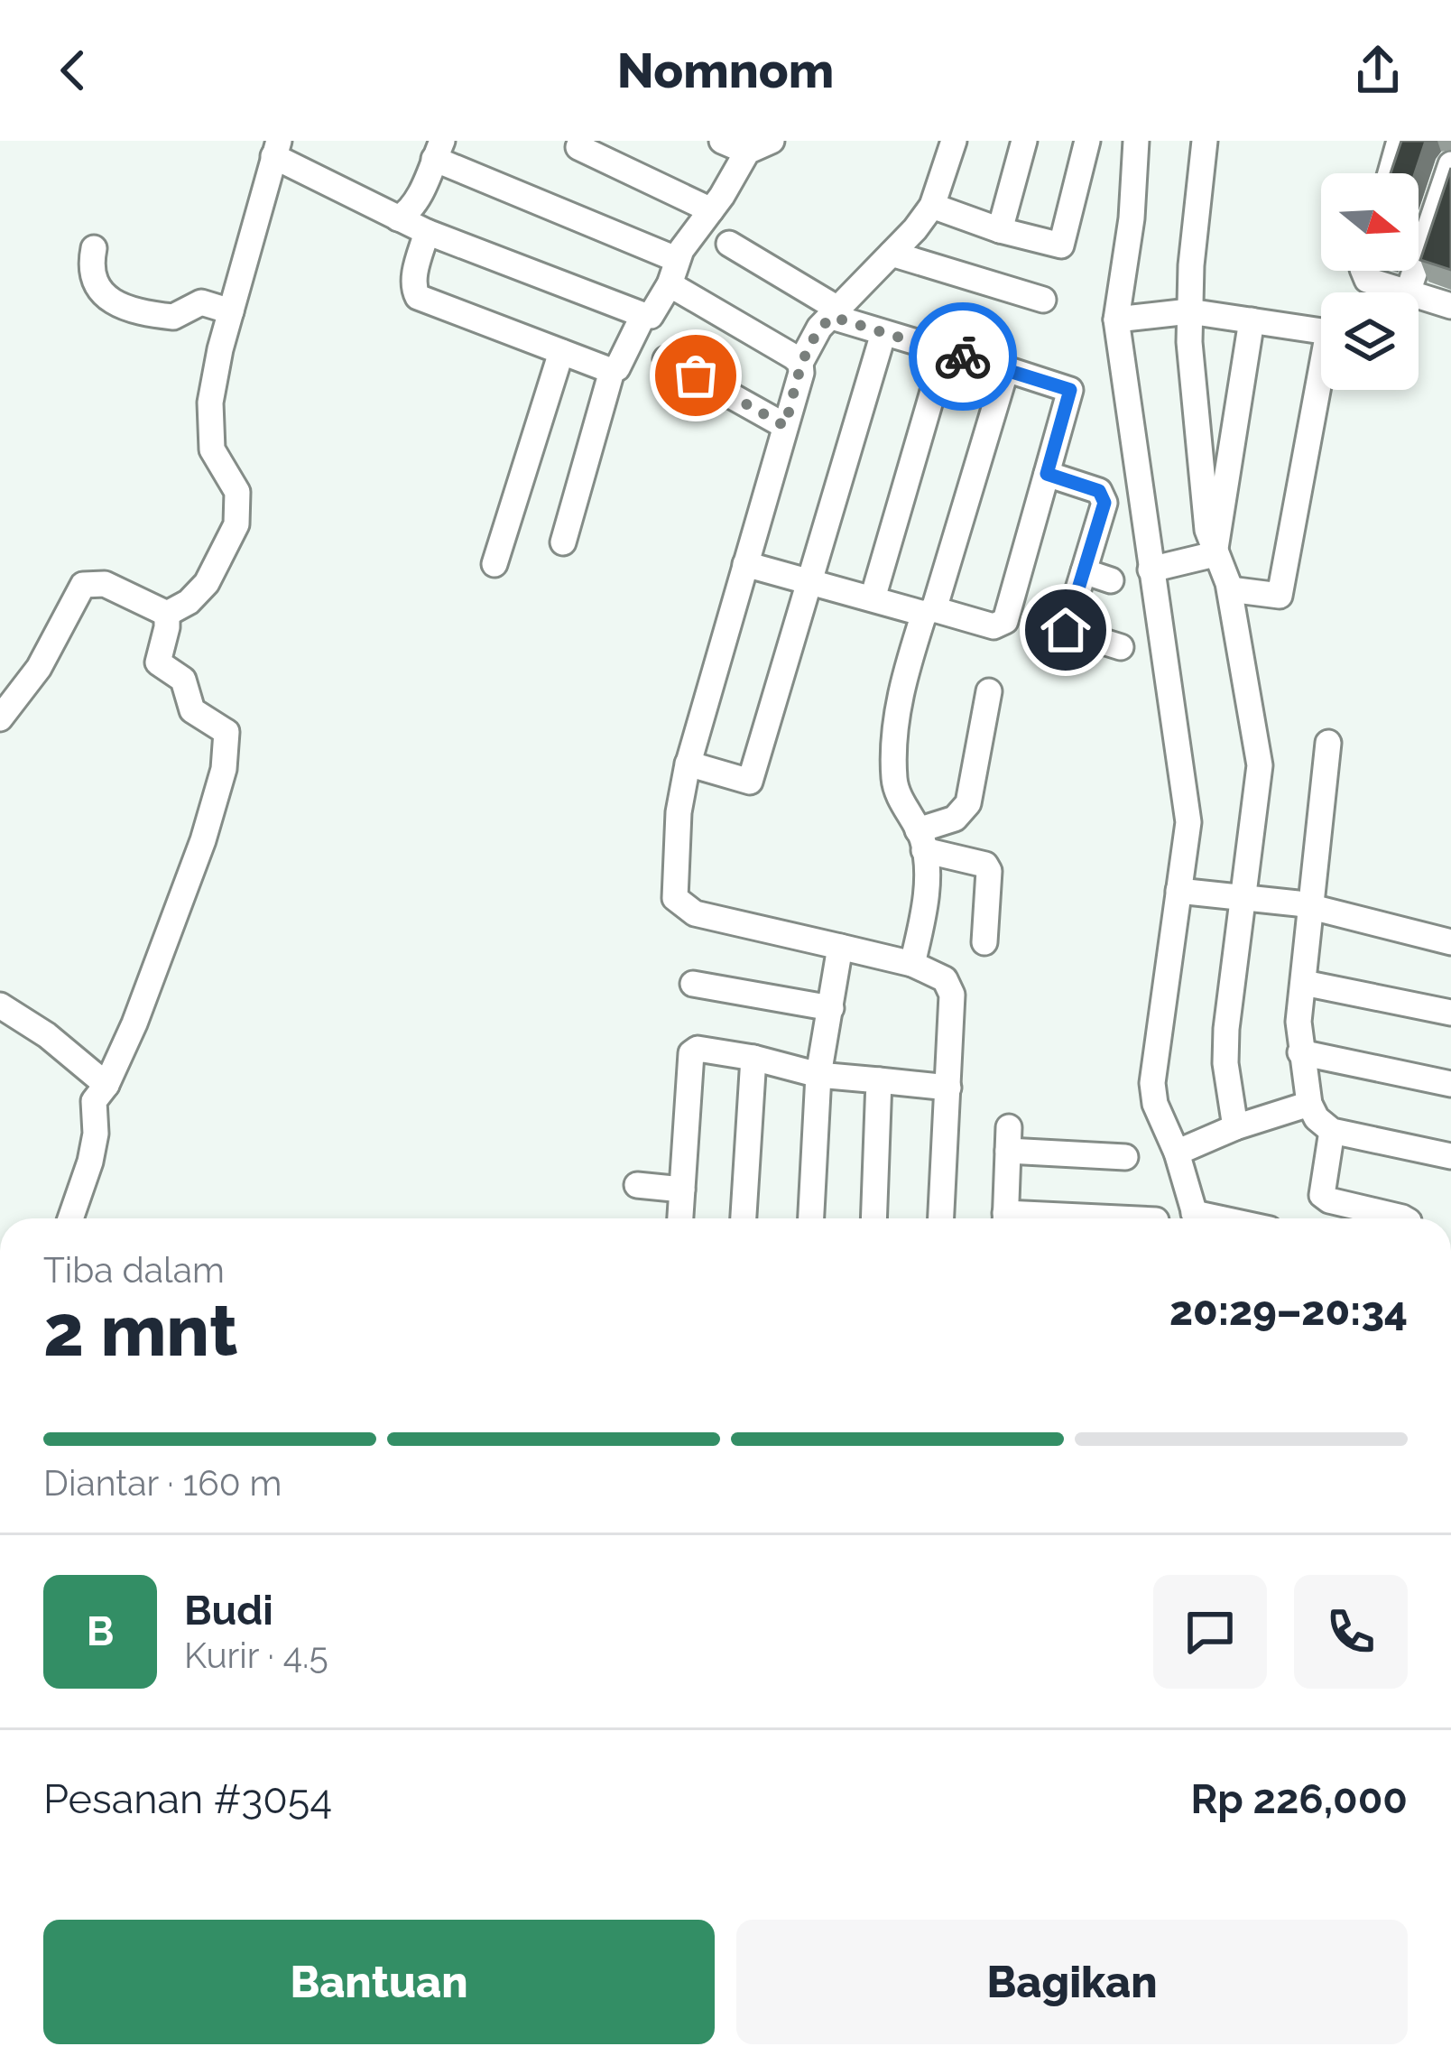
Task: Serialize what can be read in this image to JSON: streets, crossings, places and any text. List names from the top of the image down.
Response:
{
  "north": "right",
  "page": {
    "header": "Nomnom",
    "heading": ["2 mnt", "Tiba dalam", "20:29–20:34"],
    "panel": [
      "Budi",
      "Kurir · 4.5",
      "Pesanan #3054",
      "Rp 226,000"
    ],
    "bar": "Diantar · 160 m",
    "round": "B",
    "buttons": ["Bantuan", "Bagikan"]
  }
}
